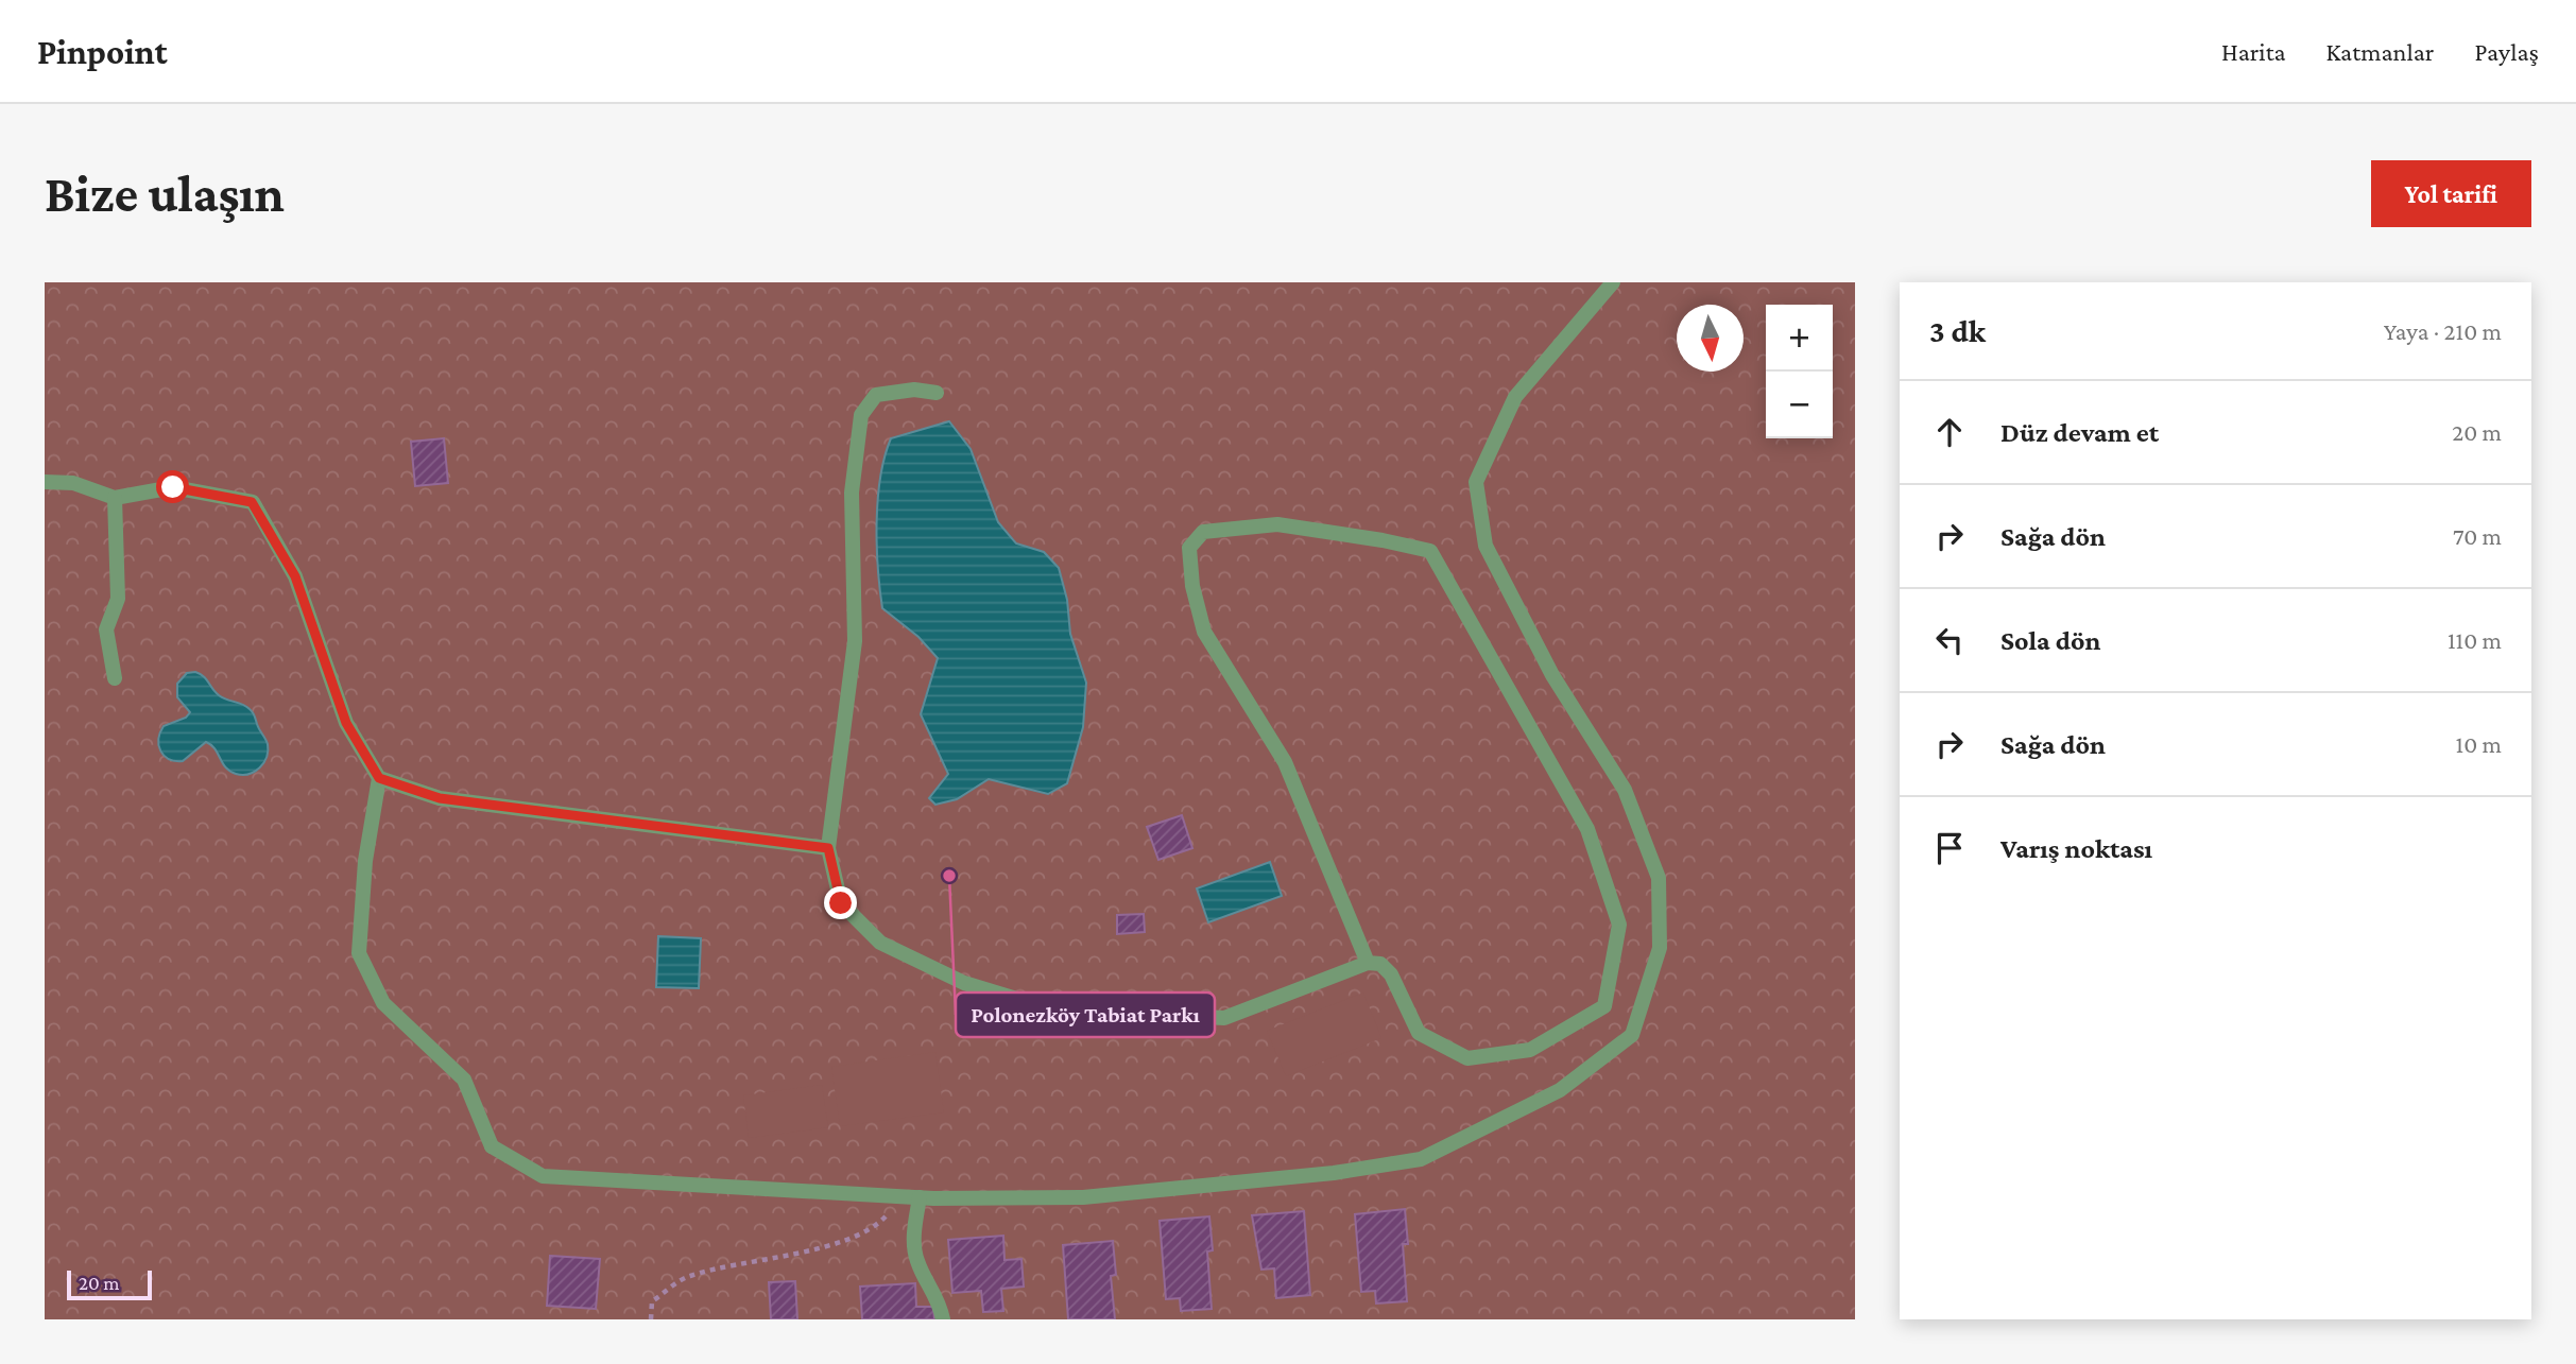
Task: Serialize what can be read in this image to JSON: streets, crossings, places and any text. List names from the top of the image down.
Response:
{
  "places": ["Polonezköy Tabiat Parkı"],
  "scale_bar": "20 m",
  "north": "bottom",
  "page": {
    "header": "Pinpoint",
    "nav": ["Harita", "Katmanlar", "Paylaş"],
    "buttons": "Yol tarifi",
    "title": "Bize ulaşın",
    "heading": ["3 dk", "Yaya · 210 m"],
    "map_buttons": ["+", "−"],
    "list": [
      ["Düz devam et", "20 m"],
      ["Sağa dön", "70 m"],
      ["Sola dön", "110 m"],
      ["Sağa dön", "10 m"],
      "Varış noktası"
    ],
    "scale": "20 m"
  }
}
